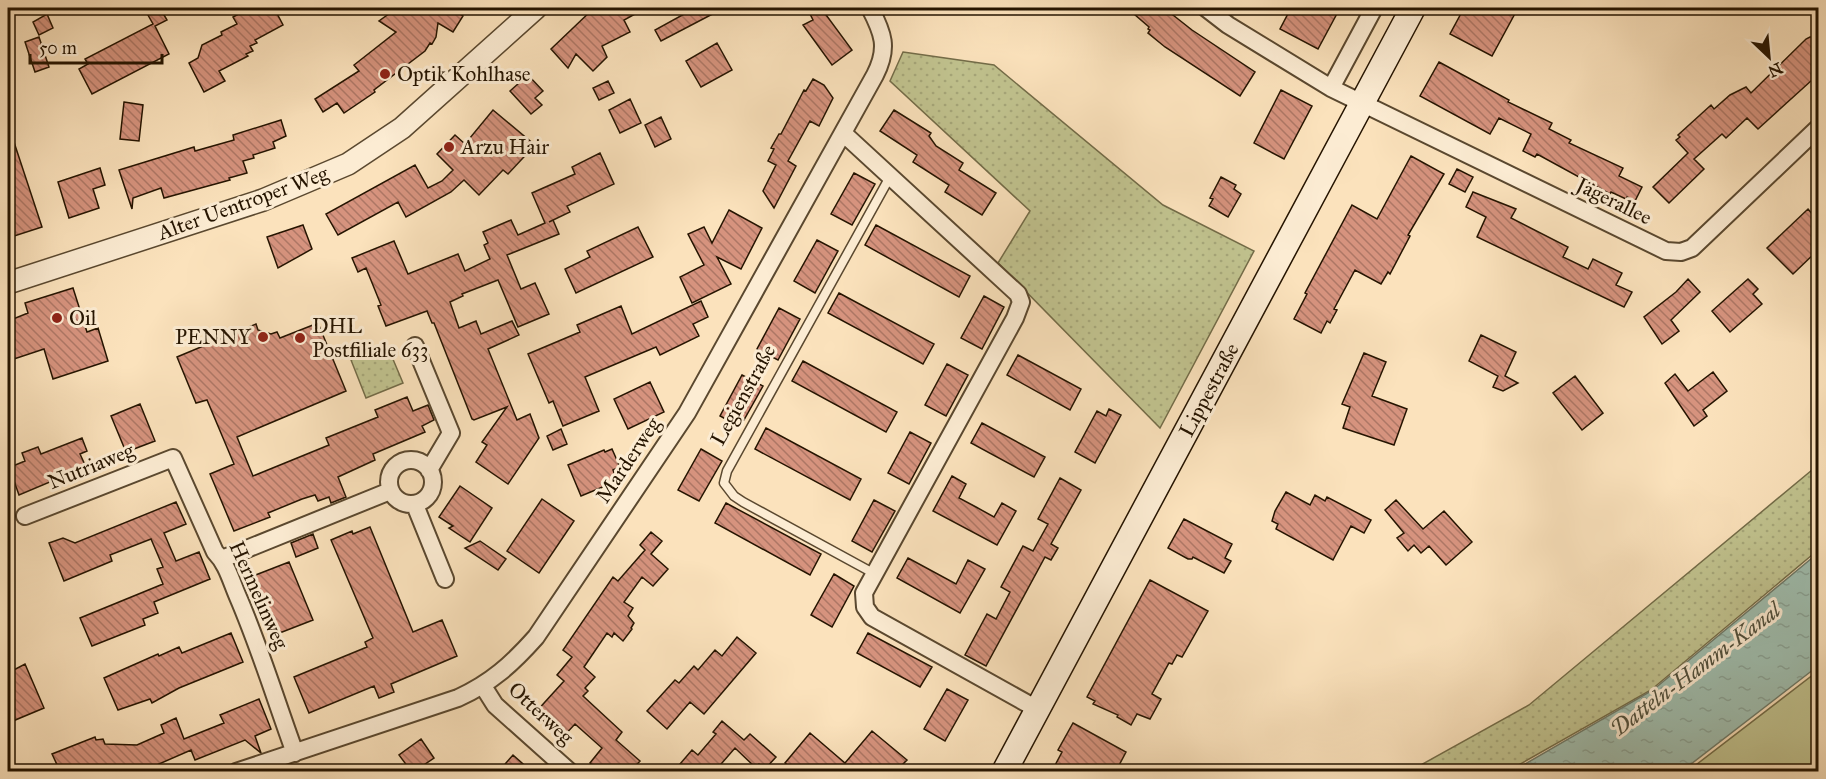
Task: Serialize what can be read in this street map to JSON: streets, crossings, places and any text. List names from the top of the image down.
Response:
{
  "streets": {
    "main road": ["Lippestraße"],
    "street": [
      "Jägerallee",
      "Alter Uentroper Weg",
      "Marderweg",
      "Nutriaweg",
      "Hermelinweg",
      "Otterweg"
    ],
    "lane": ["Legienstraße"]
  },
  "crossings": [
    ["Jägerallee", "Lippestraße"],
    ["Marderweg", "Hermelinweg"],
    ["Marderweg", "Otterweg"],
    ["Nutriaweg", "Hermelinweg"]
  ],
  "water": ["Datteln-Hamm-Kanal"],
  "places": [
    "Optik Kohlhase",
    "Arzu Hair",
    "Oil",
    "PENNY",
    "DHL Postfiliale 633"
  ],
  "scale_bar": "50 m",
  "north": "bottom right"
}
